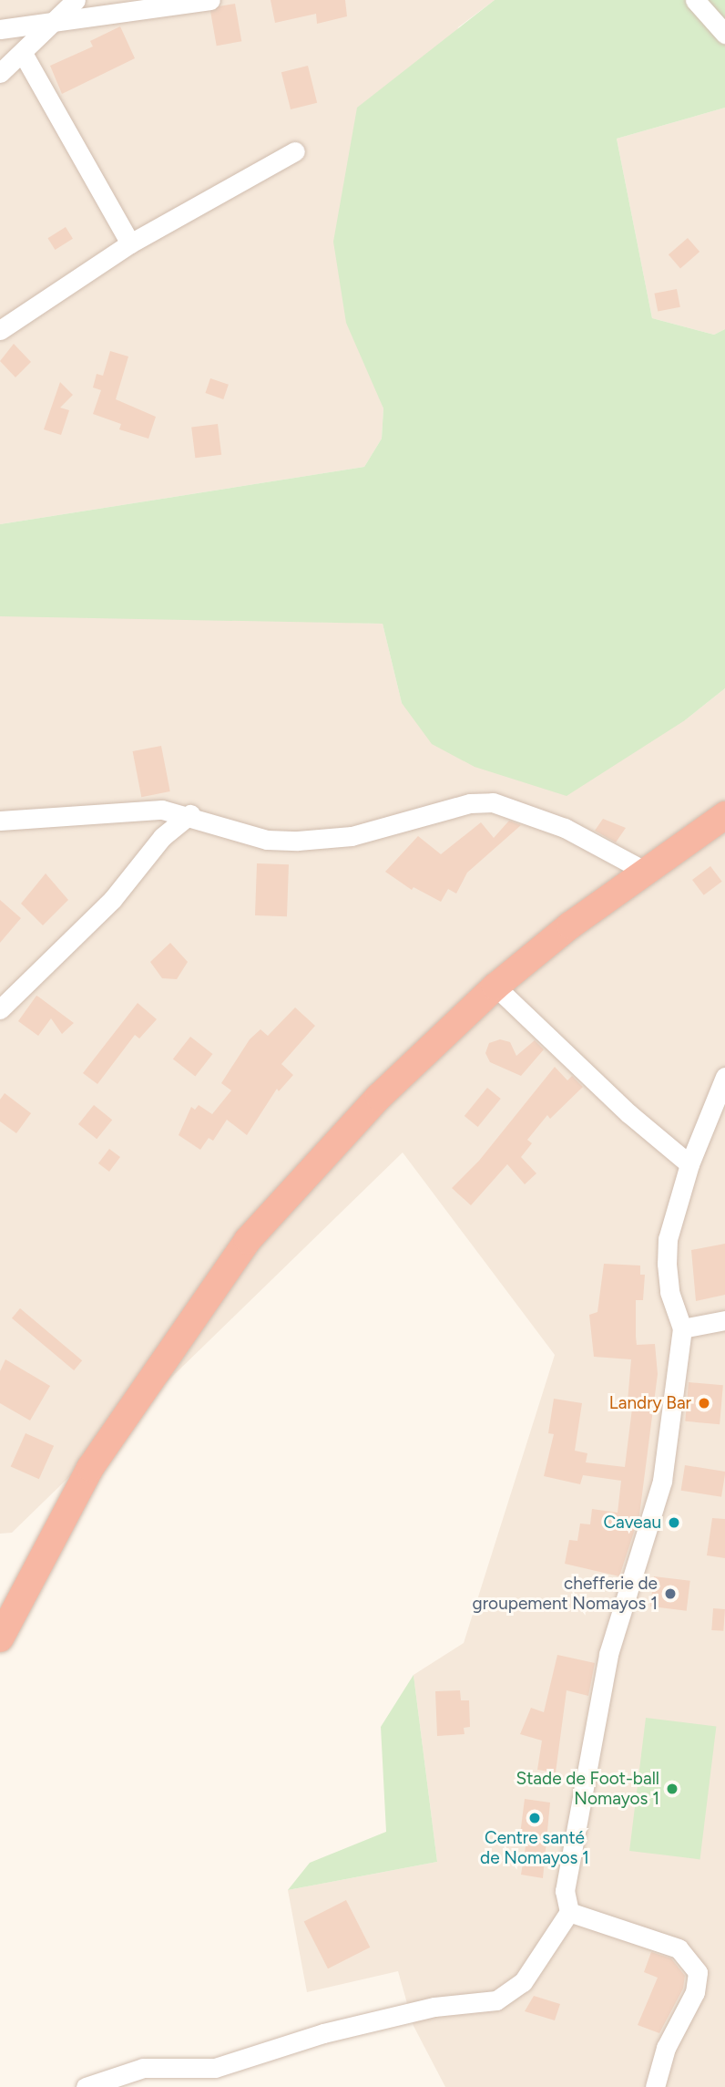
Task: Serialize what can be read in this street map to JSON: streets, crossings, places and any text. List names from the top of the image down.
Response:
{
  "places": [
    "Landry Bar",
    "Caveau",
    "chefferie de groupement Nomayos 1",
    "Stade de Foot-ball Nomayos 1",
    "Centre santé de Nomayos 1"
  ]
}
